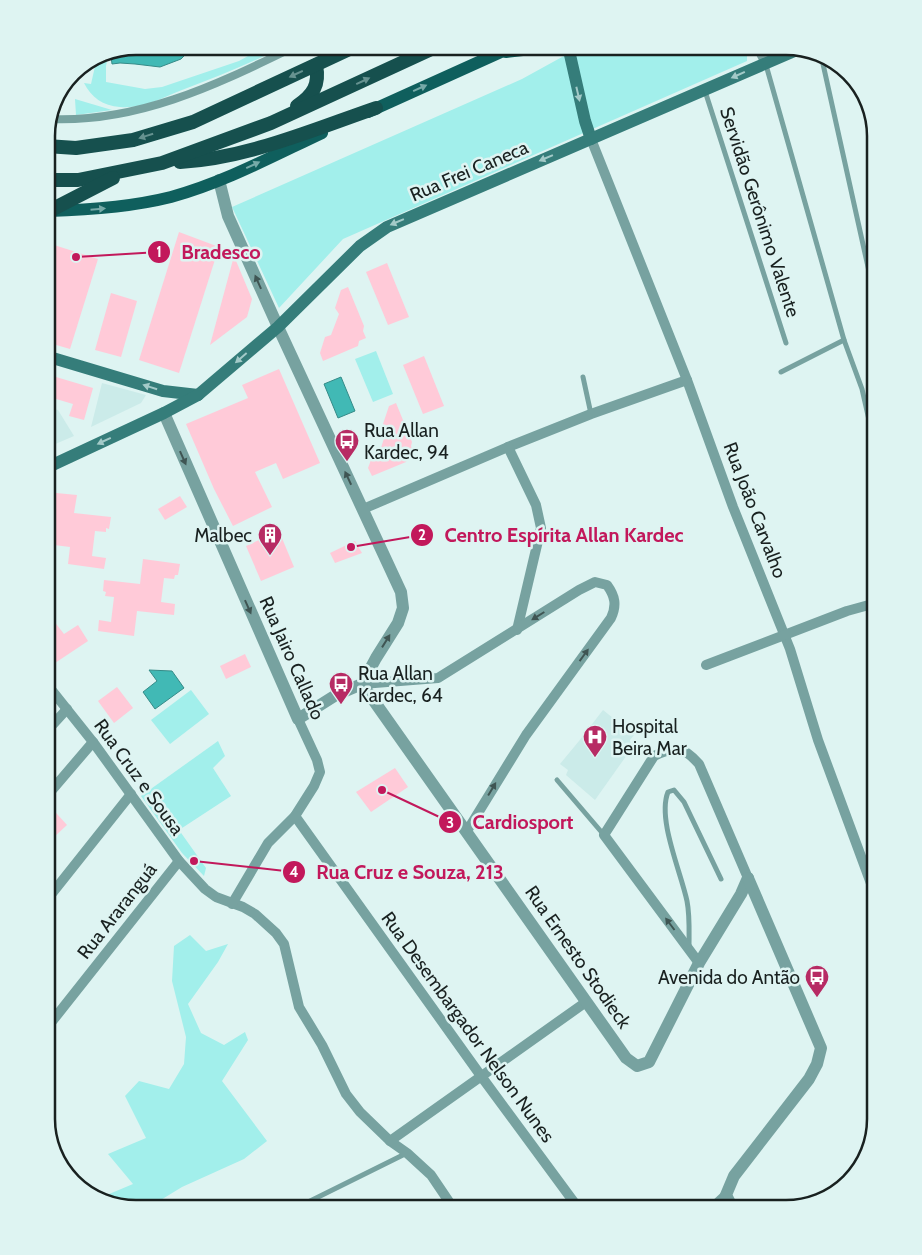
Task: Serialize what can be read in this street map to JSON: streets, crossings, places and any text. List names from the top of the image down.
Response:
{
  "streets": {
    "main road": ["Rua Frei Caneca"],
    "street": [
      "Rua João Carvalho",
      "Rua Jairo Callado",
      "Rua Cruz e Sousa",
      "Rua Araranguá",
      "Rua Ernesto Stodieck",
      "Rua Desembargador Nelson Nunes"
    ],
    "lane": ["Servidão Gerônimo Valente"]
  },
  "crossings": [
    ["Rua Frei Caneca", "Servidão Gerônimo Valente"],
    ["Rua Frei Caneca", "Rua João Carvalho"],
    ["Rua Frei Caneca", "Rua Jairo Callado"],
    ["Rua Jairo Callado", "Rua Cruz e Sousa"],
    ["Rua Jairo Callado", "Rua Desembargador Nelson Nunes"],
    ["Rua Cruz e Sousa", "Rua Araranguá"]
  ],
  "one_way": ["Rua Frei Caneca", "Rua Jairo Callado"],
  "places": {
    "other": [
      "Bradesco",
      "Centro Espírita Allan Kardec",
      "Cardiosport",
      "Rua Cruz e Souza, 213"
    ],
    "bus stop": ["Rua Allan Kardec, 94", "Rua Allan Kardec, 64", "Avenida do Antão"],
    "building": ["Malbec"],
    "hospital": ["Hospital Beira Mar"]
  }
}
